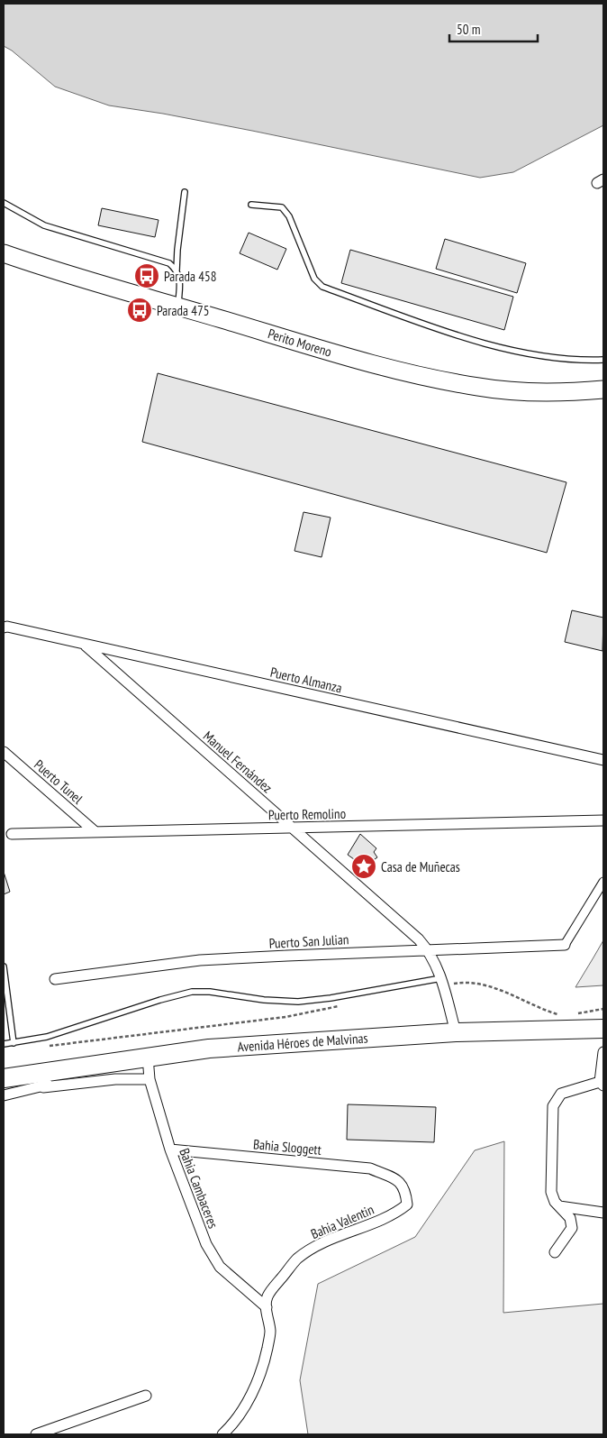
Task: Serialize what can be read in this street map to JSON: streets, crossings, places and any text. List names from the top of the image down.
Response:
{
  "streets": {
    "highway": ["Avenida Héroes de Malvinas"],
    "main road": ["Perito Moreno"],
    "street": [
      "Puerto Almanza",
      "Manuel Fernández",
      "Puerto Tunel",
      "Puerto Remolino",
      "Puerto San Julian",
      "Bahia Sloggett",
      "Bahia Cambaceres",
      "Bahia Valentin"
    ]
  },
  "crossings": [
    ["Puerto Almanza", "Manuel Fernández"],
    ["Manuel Fernández", "Puerto Remolino"],
    ["Manuel Fernández", "Puerto San Julian"],
    ["Manuel Fernández", "Avenida Héroes de Malvinas"],
    ["Puerto Tunel", "Puerto Remolino"],
    ["Avenida Héroes de Malvinas", "Bahia Cambaceres"],
    ["Bahia Sloggett", "Bahia Cambaceres"],
    ["Bahia Sloggett", "Bahia Valentin"],
    ["Bahia Cambaceres", "Bahia Valentin"]
  ],
  "places": {
    "bus stop": ["Parada 458", "Parada 475"],
    "place": ["Casa de Muñecas"]
  },
  "scale_bar": "50 m"
}
